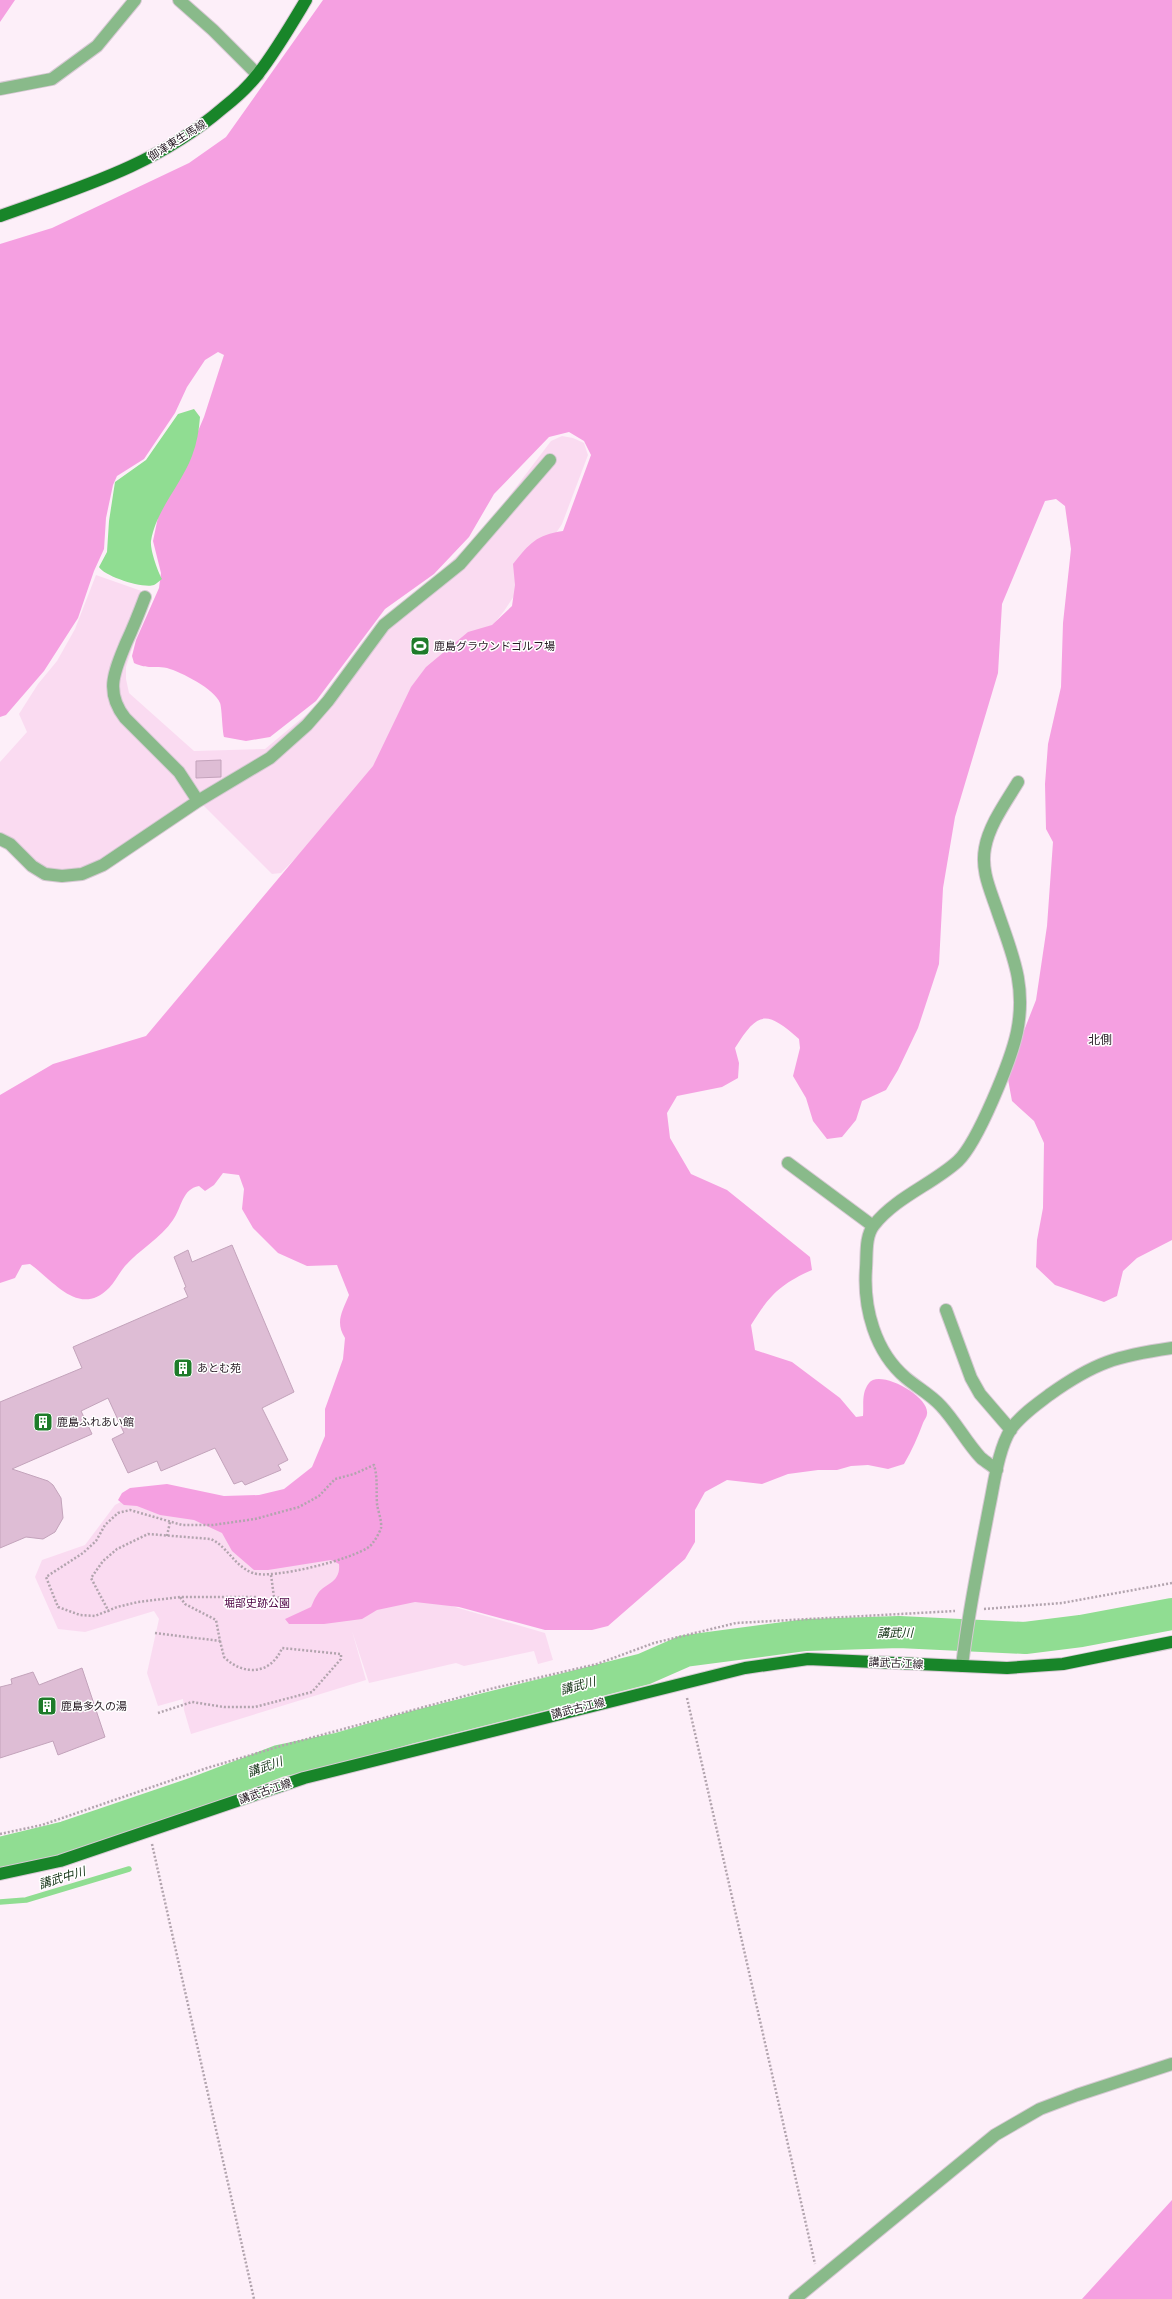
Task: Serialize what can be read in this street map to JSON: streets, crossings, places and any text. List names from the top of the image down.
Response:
{
  "streets": {
    "main road": ["御津東生馬線", "講武古江線"]
  },
  "districts": ["北側"],
  "water": ["講武川", "講武中川"],
  "parks": ["堀部史跡公園"],
  "places": {
    "sports": ["鹿島グラウンドゴルフ場"],
    "building": ["あとむ苑", "鹿島ふれあい館", "鹿島多久の湯"]
  }
}
